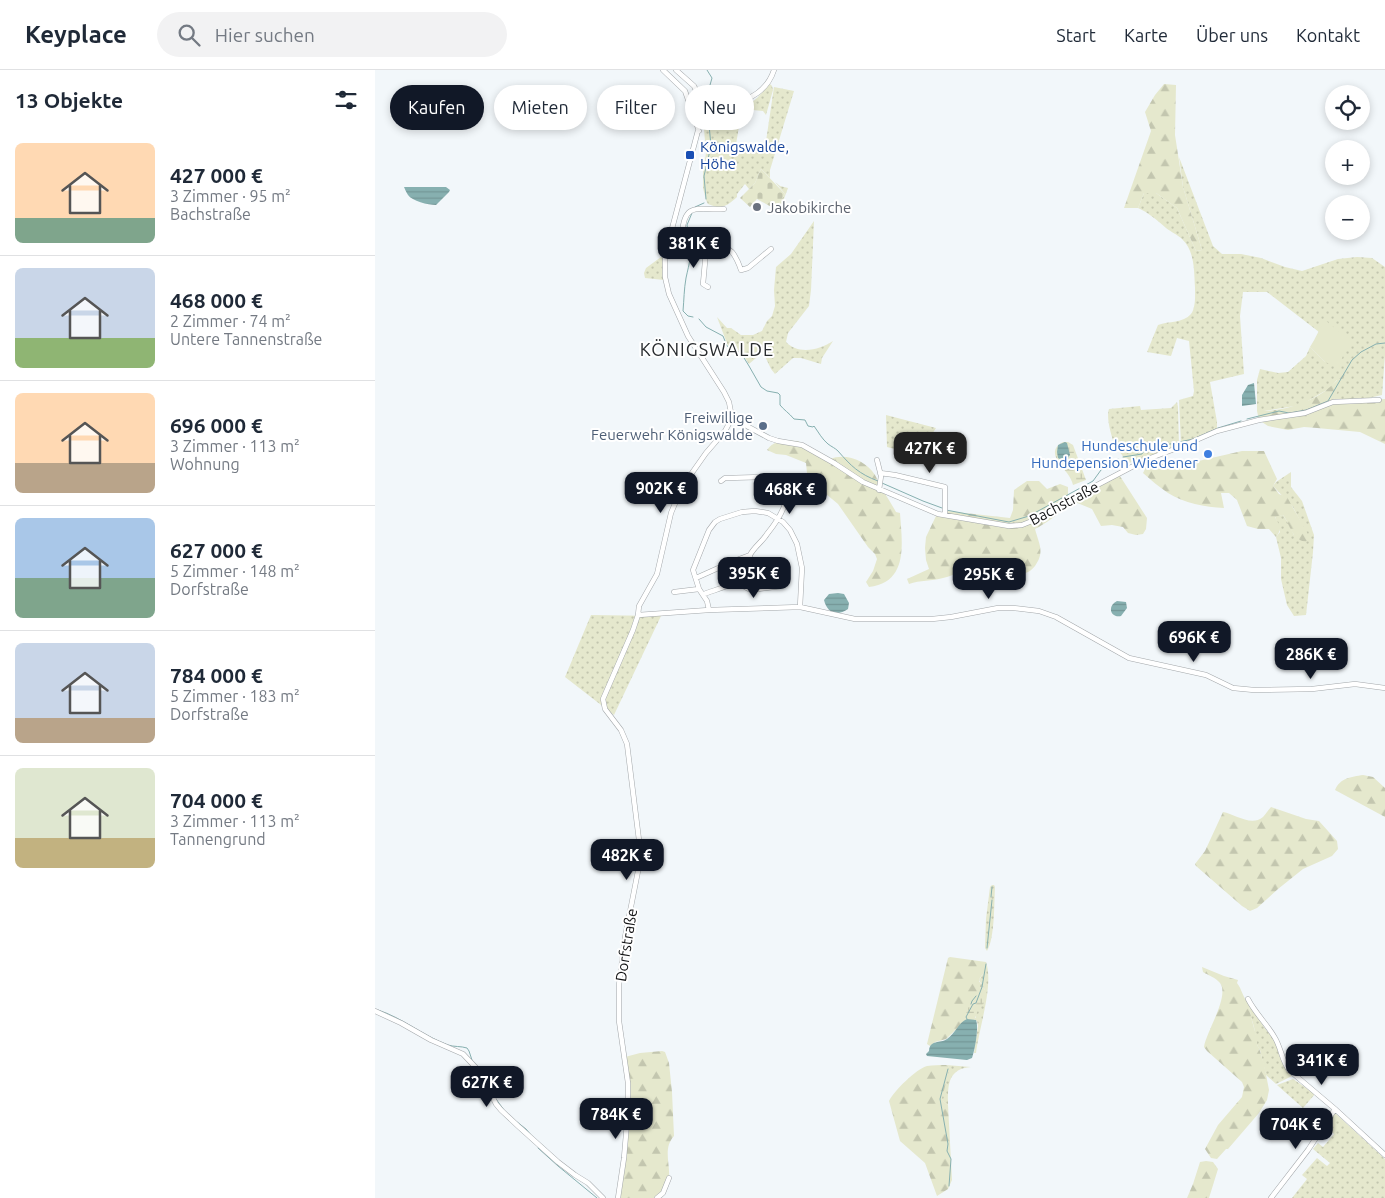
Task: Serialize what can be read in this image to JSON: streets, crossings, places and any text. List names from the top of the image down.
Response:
{
  "streets": {
    "street": ["Bachstraße", "Dorfstraße"]
  },
  "districts": ["KÖNIGSWALDE"],
  "places": {
    "transit": ["Königswalde, Höhe"],
    "other": ["Jakobikirche", "Freiwillige Feuerwehr Königswalde", "Hundeschule und Hundepension Wiedener"]
  },
  "page": {
    "header": "Keyplace",
    "search": "Hier suchen",
    "nav": [
      "Start",
      "Karte",
      "Über uns",
      "Kontakt"
    ],
    "heading": "13 Objekte",
    "map_buttons": ["+", "−"],
    "chip": [
      "Kaufen",
      "Mieten",
      "Filter",
      "Neu"
    ],
    "list": [
      {
        "name": "427 000 €",
        "note": "3 Zimmer · 95 m² · Bachstraße"
      },
      {
        "name": "468 000 €",
        "note": "2 Zimmer · 74 m² · Untere Tannenstraße"
      },
      {
        "name": "696 000 €",
        "note": "3 Zimmer · 113 m² · Wohnung"
      },
      {
        "name": "627 000 €",
        "note": "5 Zimmer · 148 m² · Dorfstraße"
      },
      {
        "name": "784 000 €",
        "note": "5 Zimmer · 183 m² · Dorfstraße"
      },
      {
        "name": "704 000 €",
        "note": "3 Zimmer · 113 m² · Tannengrund"
      }
    ],
    "price": [
      "381K €",
      "427K €",
      "902K €",
      "468K €",
      "395K €",
      "295K €",
      "696K €",
      "286K €",
      "482K €",
      "341K €",
      "627K €",
      "784K €",
      "704K €"
    ]
  }
}
